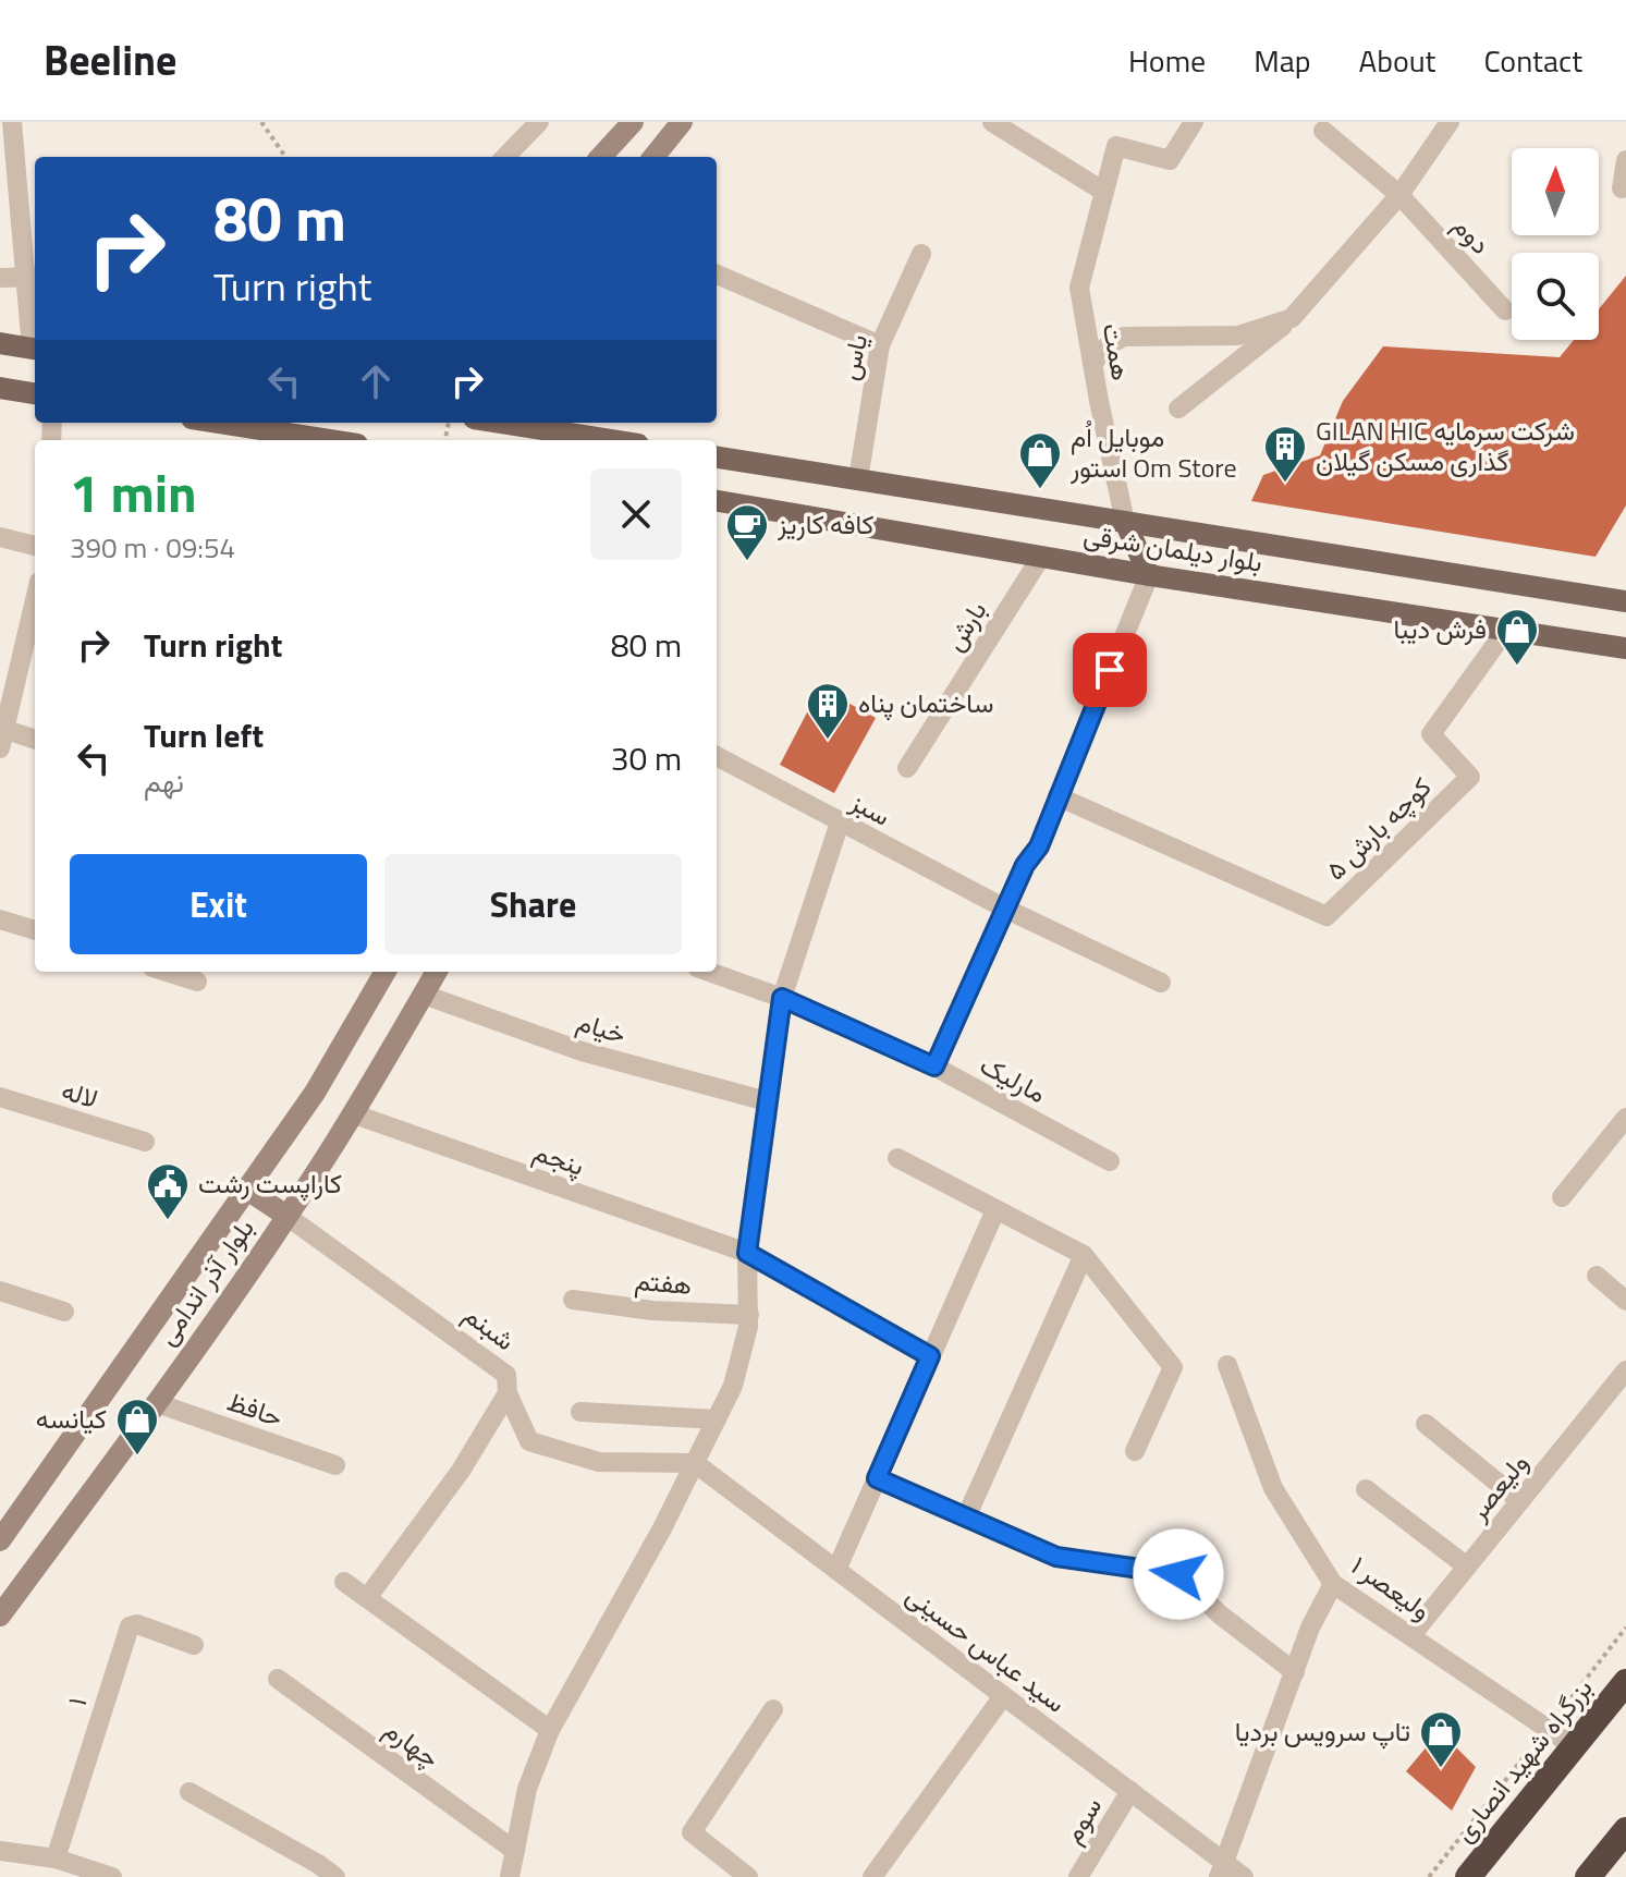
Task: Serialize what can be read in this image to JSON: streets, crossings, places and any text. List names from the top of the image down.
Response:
{
  "streets": {
    "highway": ["بزرگراه شهید انصاری"],
    "main road": ["بلوار دیلمان شرقی", "بلوار آذر اندامی"],
    "street": [
      "دوم",
      "همت",
      "یاس",
      "بارش",
      "سبز",
      "کوچه بارش ۵",
      "خیام",
      "مارلیک",
      "لاله",
      "پنجم",
      "هفتم",
      "شبنم",
      "حافظ",
      "ولیعصر",
      "ولیعصر ۱",
      "سید عباس حسینی",
      "۱",
      "چهارم",
      "سوم"
    ]
  },
  "crossings": [
    ["همت", "بلوار دیلمان شرقی"],
    ["یاس", "بلوار دیلمان شرقی"],
    ["بلوار دیلمان شرقی", "بارش"],
    ["بلوار دیلمان شرقی", "کوچه بارش ۵"],
    ["خیام", "بلوار آذر اندامی"],
    ["پنجم", "بلوار آذر اندامی"],
    ["بلوار آذر اندامی", "شبنم"],
    ["بلوار آذر اندامی", "حافظ"],
    ["شبنم", "سید عباس حسینی"],
    ["ولیعصر", "ولیعصر ۱"],
    ["ولیعصر ۱", "بزرگراه شهید انصاری"],
    ["سید عباس حسینی", "سوم"]
  ],
  "places": {
    "building": ["GILAN HIC شرکت سرمایه گذاری مسکن گیلان", "ساختمان پناه"],
    "shop": [
      "موبایل اُم استور Om Store",
      "فرش دیبا",
      "کیانسه",
      "تاپ سرویس بردیا"
    ],
    "cafe": ["کافه کاریز"],
    "public building": ["کاراپست رشت"]
  },
  "north": "top",
  "page": {
    "header": "Beeline",
    "nav": [
      "Home",
      "Map",
      "About",
      "Contact"
    ],
    "turn": ["80 m", "Turn right"],
    "heading": ["1 min", "390 m · 09:54"],
    "list": [
      {
        "name": "Turn right",
        "value": "80 m"
      },
      {
        "name": "Turn left",
        "note": "نهم",
        "value": "30 m"
      }
    ],
    "buttons": ["Exit", "Share"]
  }
}
